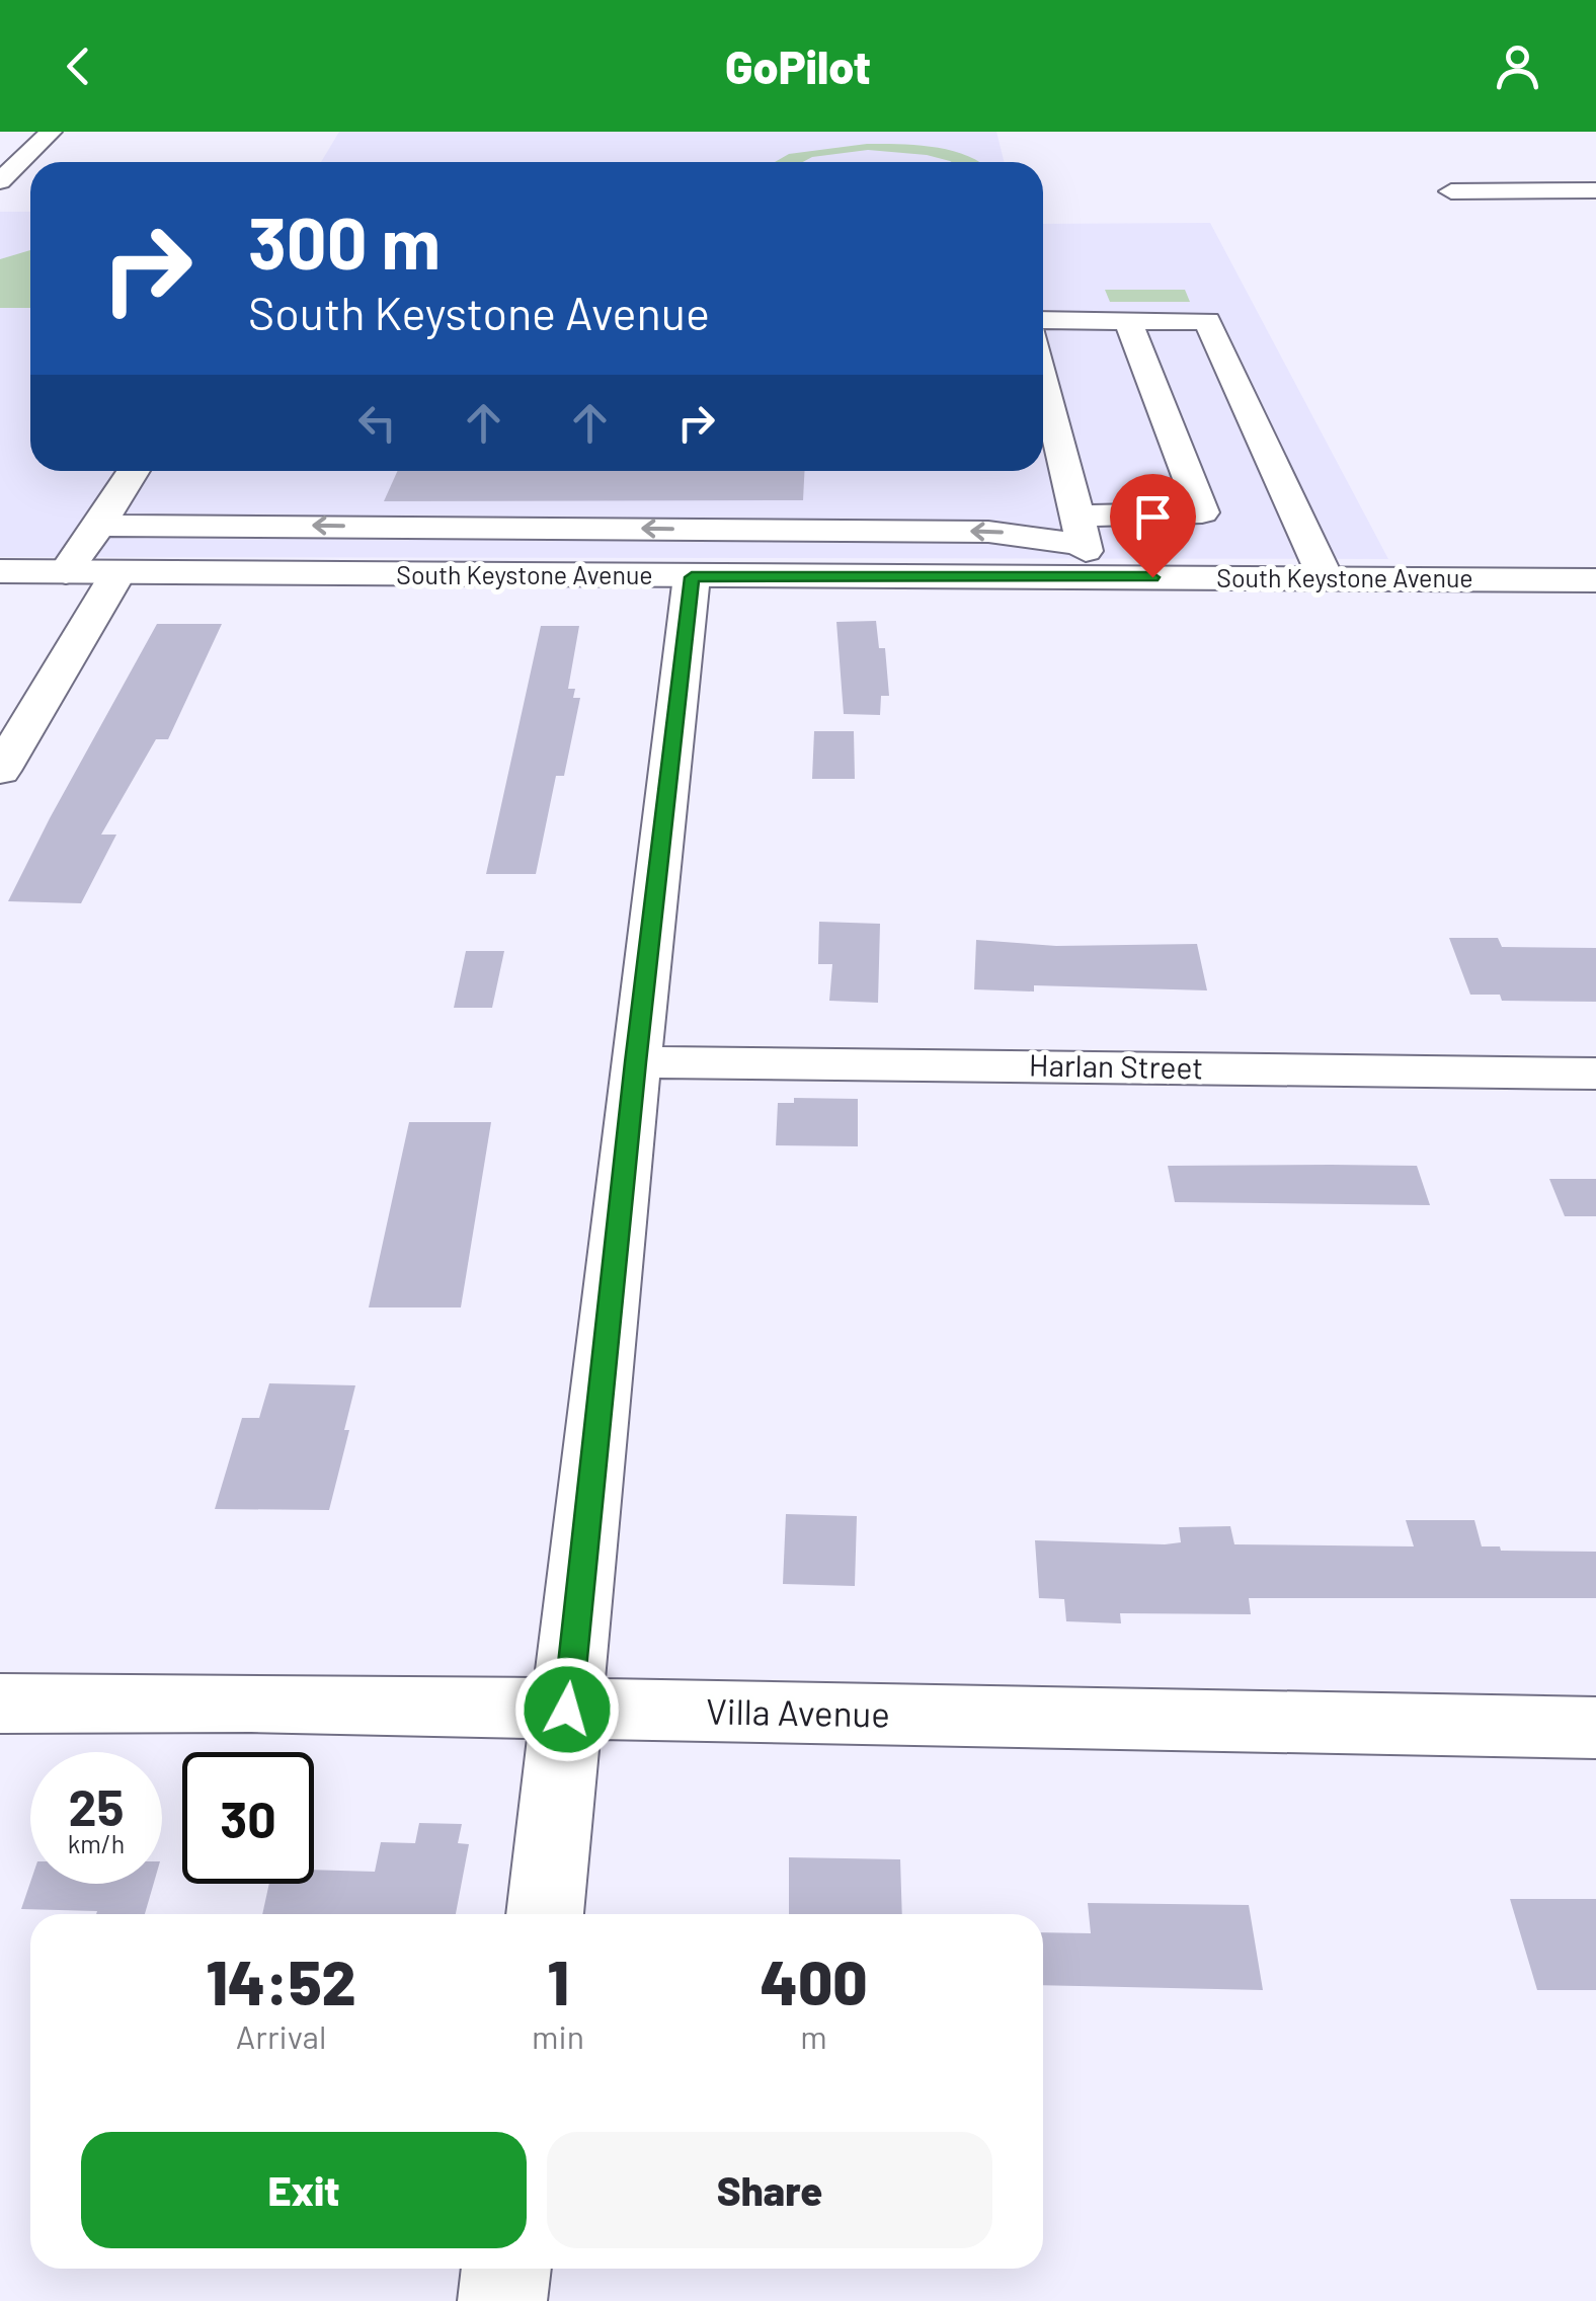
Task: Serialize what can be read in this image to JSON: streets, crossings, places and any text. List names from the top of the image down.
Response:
{
  "streets": {
    "street": ["South Keystone Avenue", "Harlan Street", "Villa Avenue"]
  },
  "page": {
    "header": "GoPilot",
    "turn": ["300 m", "South Keystone Avenue"],
    "speed": "25 km/h",
    "limit": "30",
    "eta": [
      "14:52",
      "Arrival",
      "1",
      "min",
      "400",
      "m"
    ],
    "buttons": ["Exit", "Share"]
  }
}
